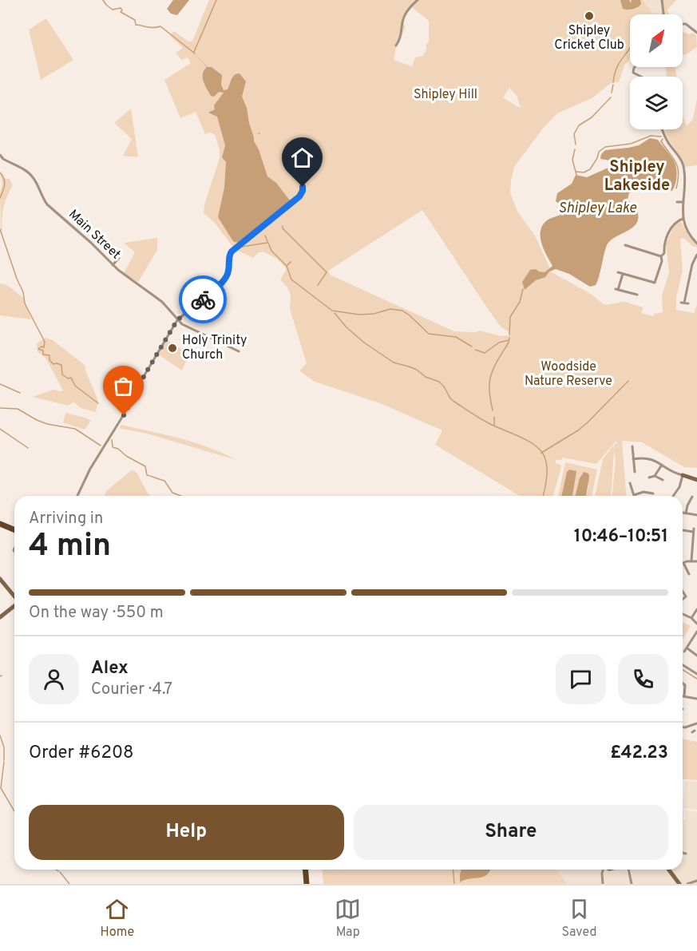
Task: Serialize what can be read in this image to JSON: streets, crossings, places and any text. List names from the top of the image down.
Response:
{
  "streets": {
    "street": ["Main Street"]
  },
  "districts": ["Shipley Lakeside"],
  "water": ["Shipley Lake"],
  "parks": ["Shipley Hill", "Woodside Nature Reserve"],
  "places": ["Shipley Cricket Club", "Holy Trinity Church"],
  "north": "top right",
  "page": {
    "heading": ["4 min", "Arriving in", "10:46–10:51"],
    "panel": [
      "Alex",
      "Courier · 4.7",
      "Order #6208",
      "£42.23"
    ],
    "bar": "On the way · 550 m",
    "buttons": ["Help", "Share"],
    "tabs": ["Home", "Map", "Saved"]
  }
}
